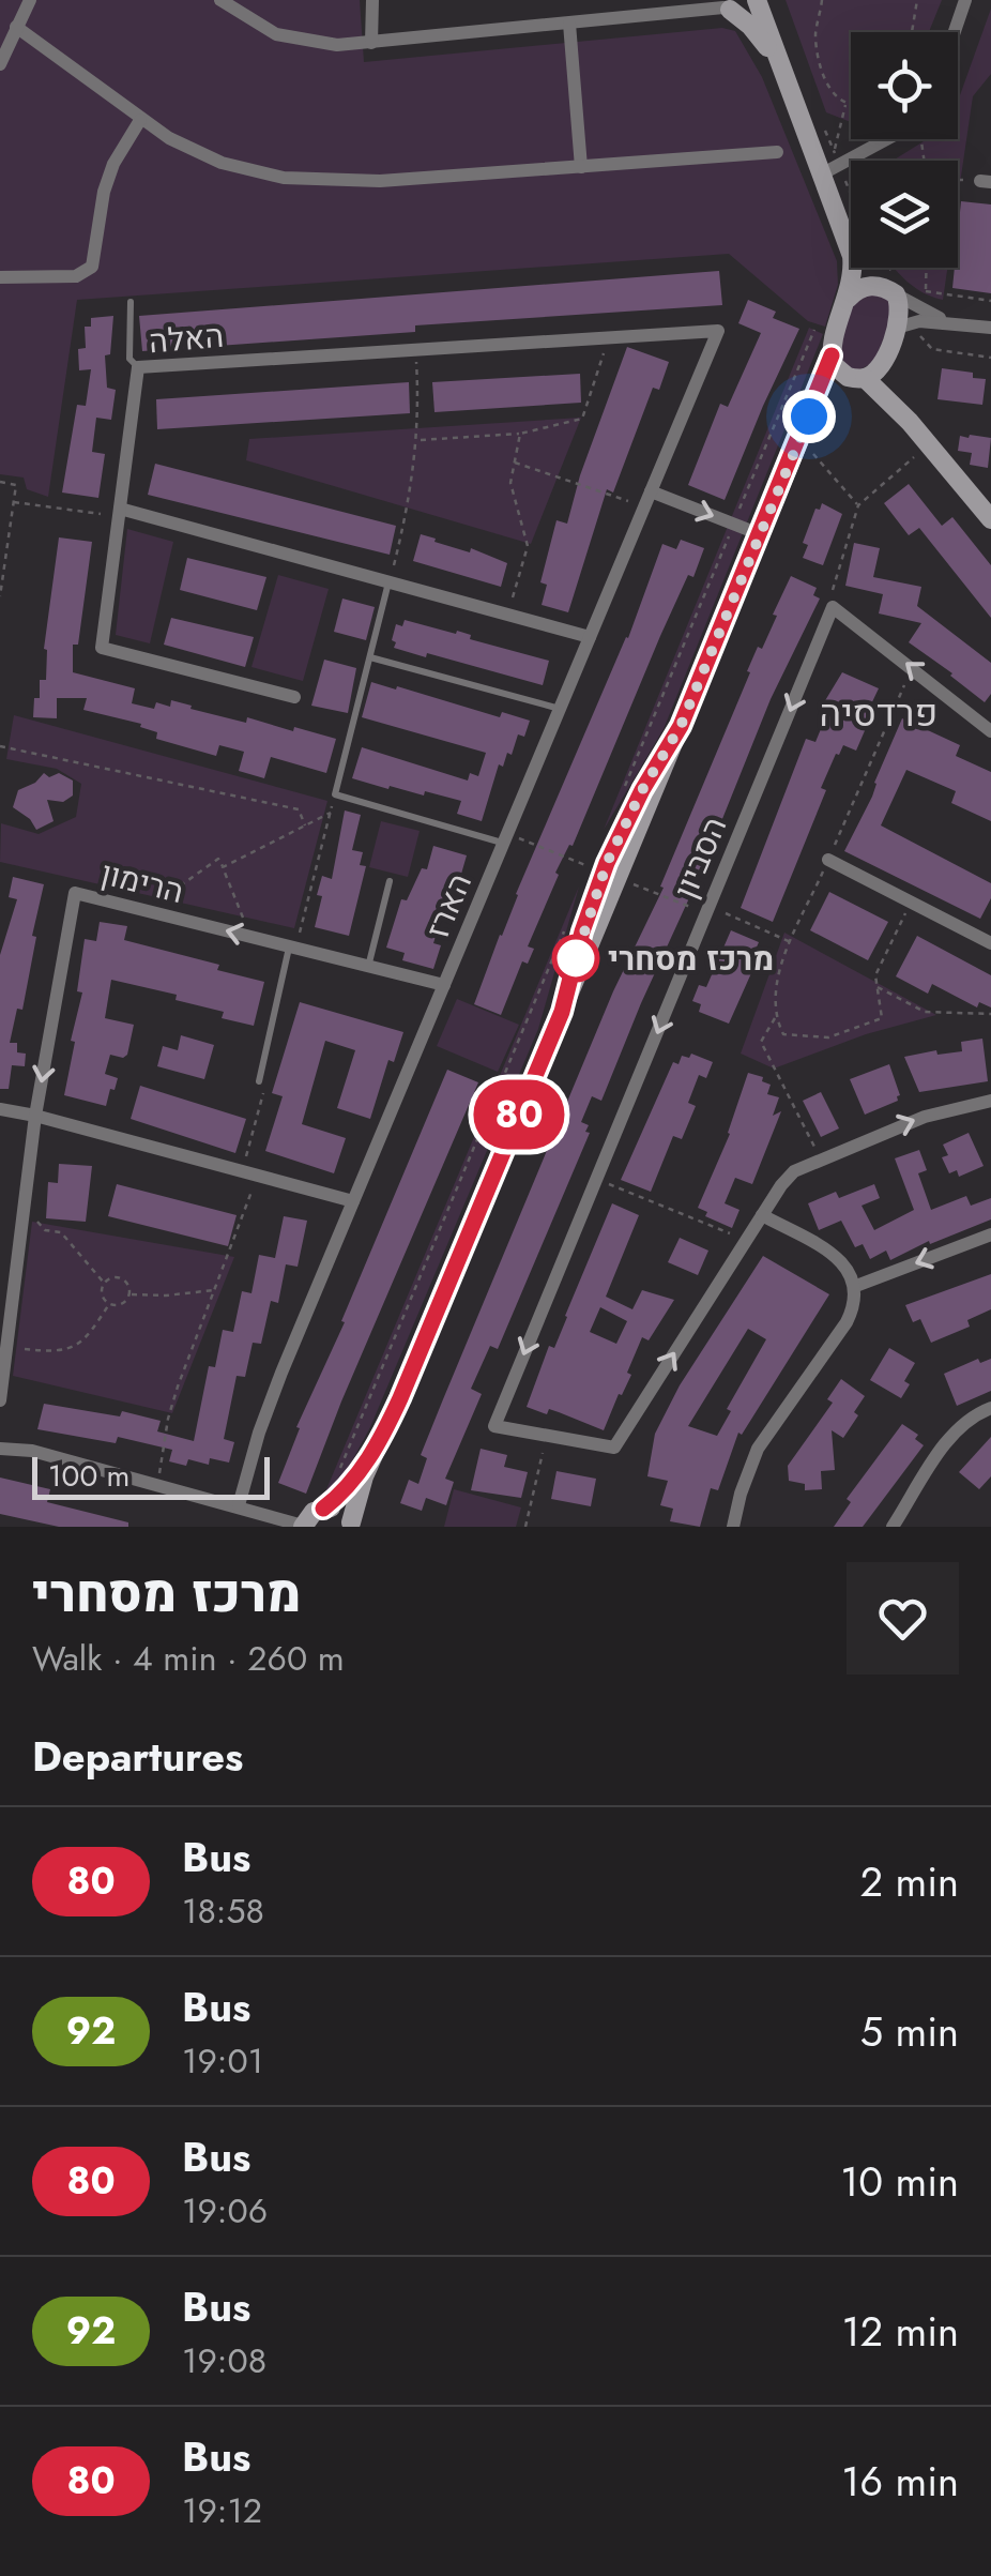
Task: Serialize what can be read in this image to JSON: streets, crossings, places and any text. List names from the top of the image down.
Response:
{
  "streets": {
    "street": [
      "האלה",
      "הסביון",
      "הרימון",
      "הארז"
    ]
  },
  "crossings": [
    ["האלה", "הארז"],
    ["הרימון", "הארז"]
  ],
  "districts": ["פרדסיה"],
  "places": ["מרכז מסחרי"],
  "lines": ["bus line 80"],
  "scale_bar": "100 m",
  "page": {
    "on_map": "80",
    "scale": "100 m",
    "heading": [
      ["מרכז מסחרי", "Walk · 4 min · 260 m"],
      "Departures"
    ],
    "list": [
      {
        "mark": "80",
        "name": "Bus",
        "note": "18:58",
        "value": "2 min"
      },
      {
        "mark": "92",
        "name": "Bus",
        "note": "19:01",
        "value": "5 min"
      },
      {
        "mark": "80",
        "name": "Bus",
        "note": "19:06",
        "value": "10 min"
      },
      {
        "mark": "92",
        "name": "Bus",
        "note": "19:08",
        "value": "12 min"
      },
      {
        "mark": "80",
        "name": "Bus",
        "note": "19:12",
        "value": "16 min"
      }
    ]
  }
}
